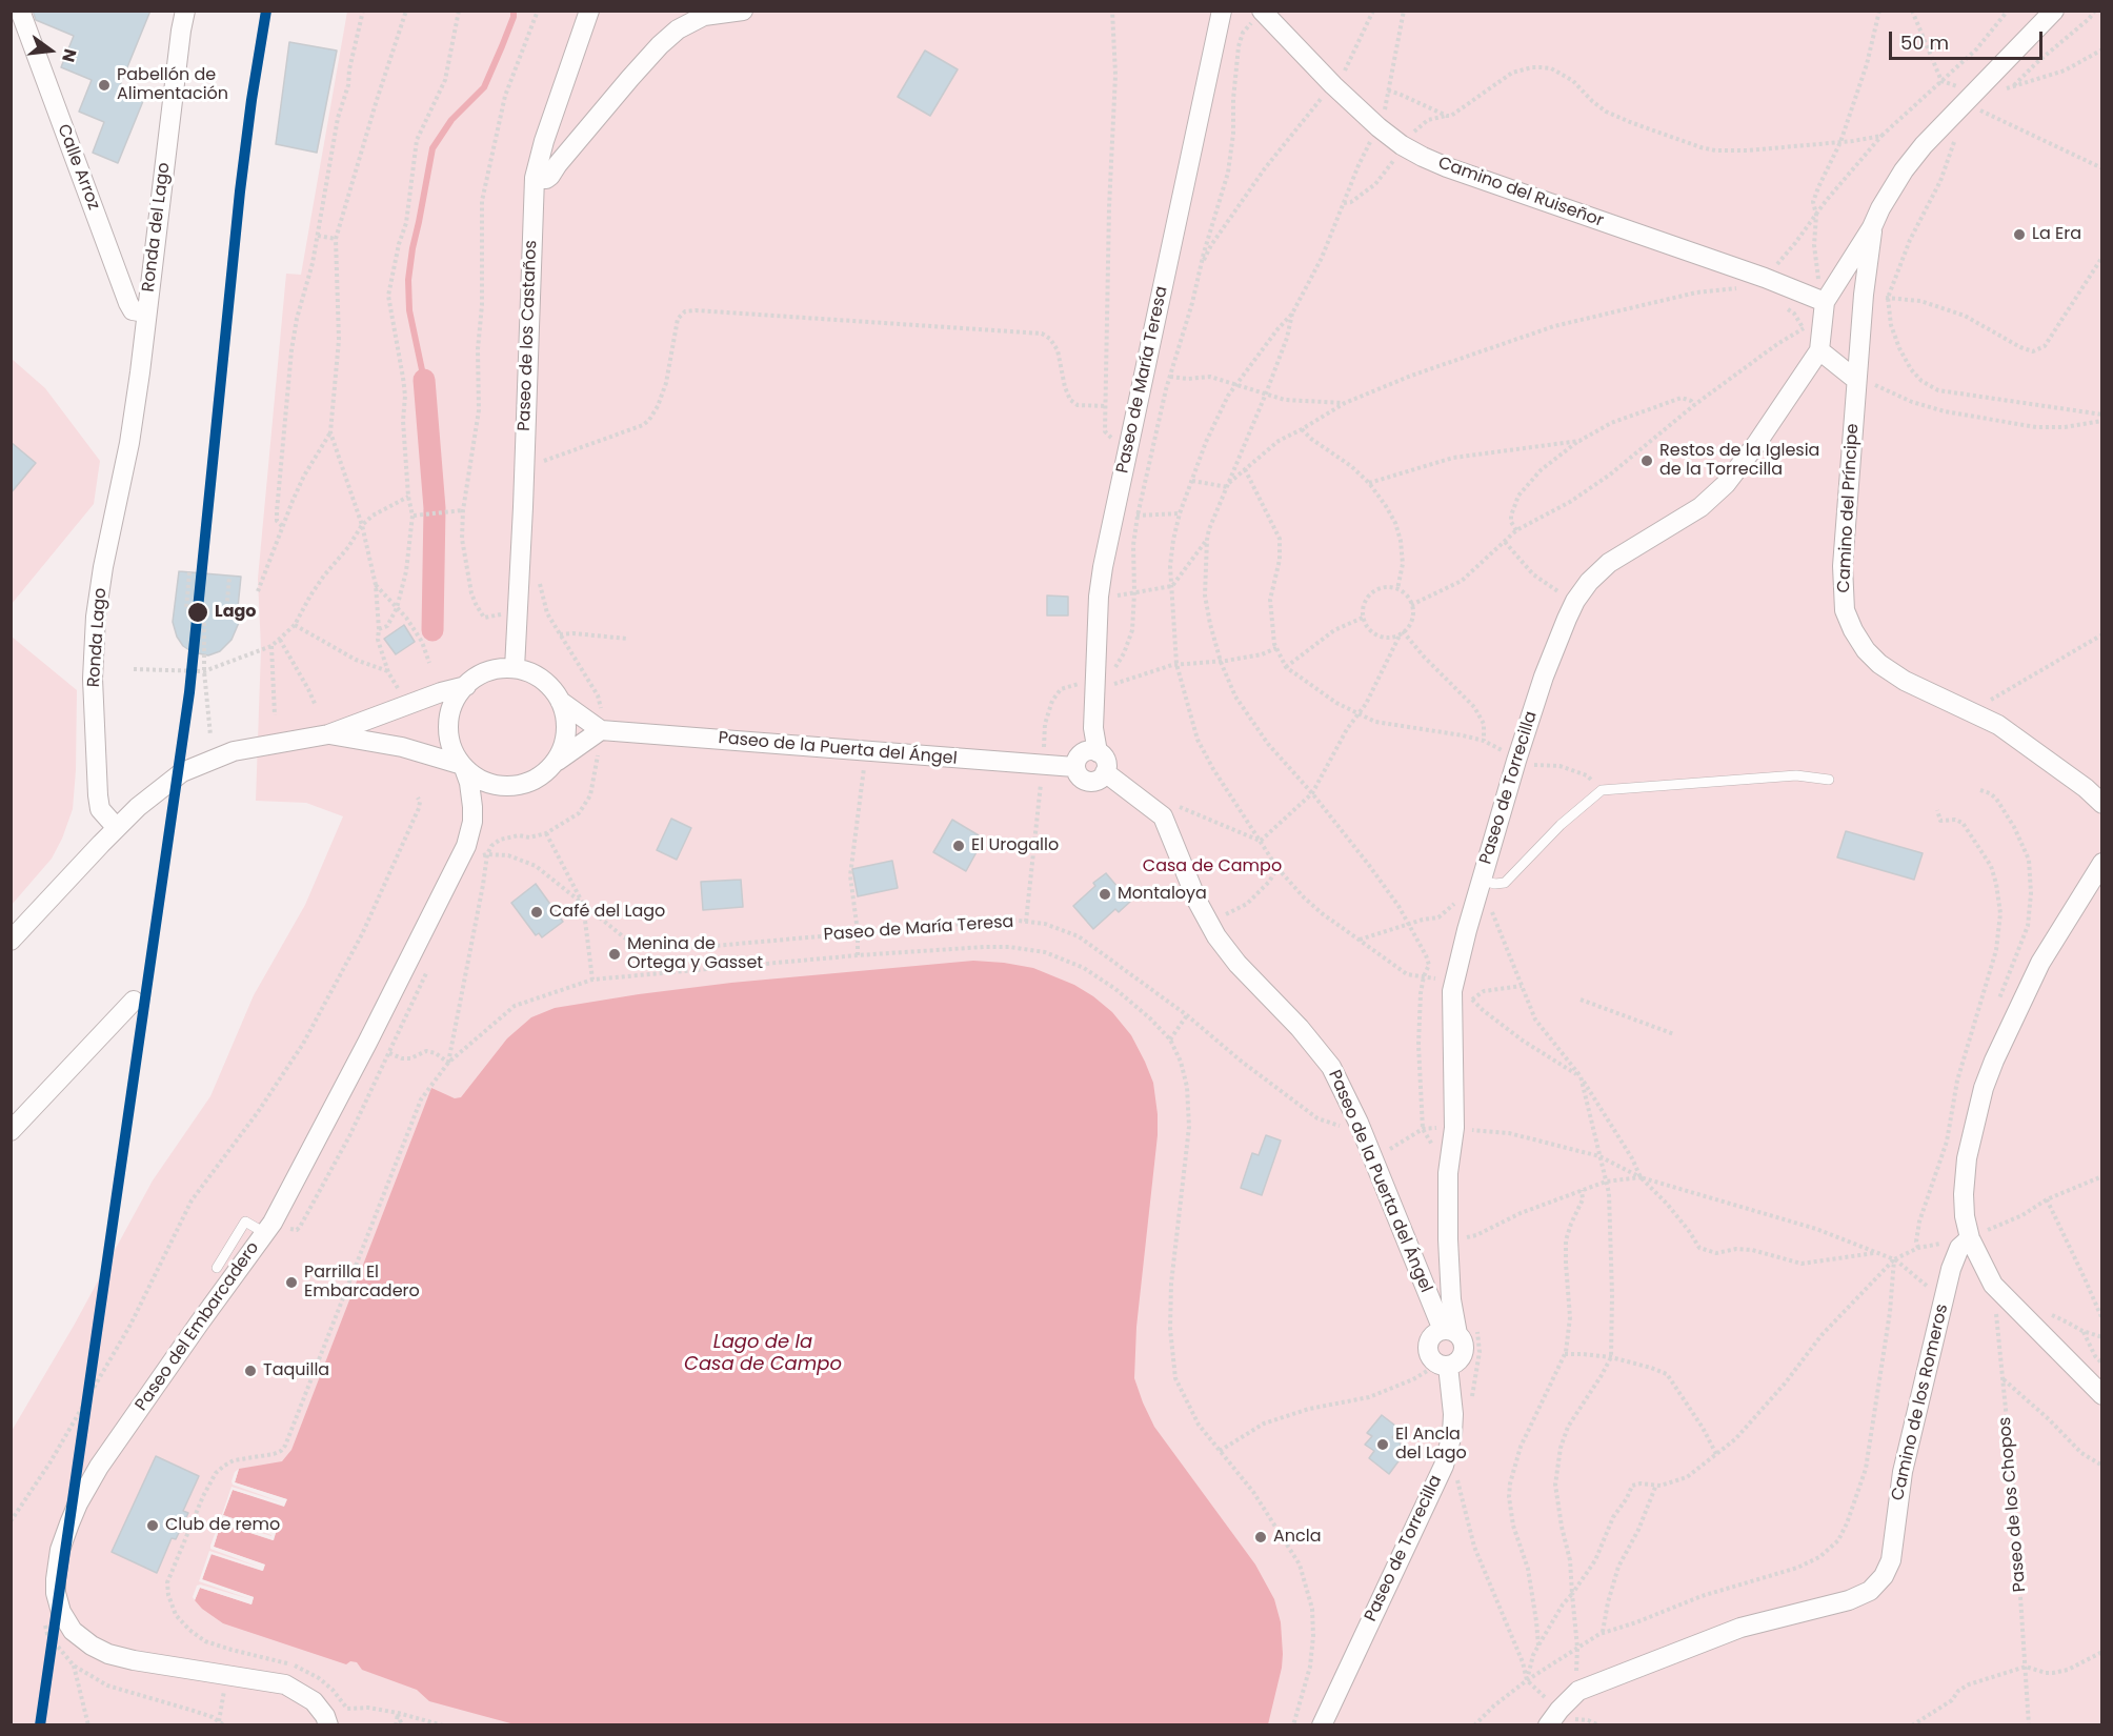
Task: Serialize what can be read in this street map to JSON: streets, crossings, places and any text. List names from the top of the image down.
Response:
{
  "streets": {
    "street": [
      "Calle Arroz",
      "Camino del Ruiseñor",
      "Ronda del Lago",
      "Paseo de los Castaños",
      "Paseo de María Teresa",
      "Camino del Príncipe",
      "Ronda Lago",
      "Paseo de la Puerta del Ángel",
      "Paseo de Torrecilla",
      "Paseo del Embarcadero",
      "Camino de los Romeros"
    ],
    "path": ["Paseo de los Chopos"]
  },
  "crossings": [
    ["Calle Arroz", "Ronda del Lago"],
    ["Ronda del Lago", "Ronda Lago"],
    ["Paseo de los Castaños", "Paseo del Embarcadero"],
    ["Paseo de María Teresa", "Paseo de la Puerta del Ángel"],
    ["Paseo de la Puerta del Ángel", "Paseo de Torrecilla"]
  ],
  "water": ["Lago de la Casa de Campo"],
  "parks": ["Casa de Campo"],
  "places": [
    "Pabellón de Alimentación",
    "La Era",
    "Restos de la Iglesia de la Torrecilla",
    "Lago",
    "El Urogallo",
    "Montaloya",
    "Café del Lago",
    "Menina de Ortega y Gasset",
    "Parrilla El Embarcadero",
    "Taquilla",
    "El Ancla del Lago",
    "Club de remo",
    "Ancla"
  ],
  "scale_bar": "50 m",
  "north": "right"
}
